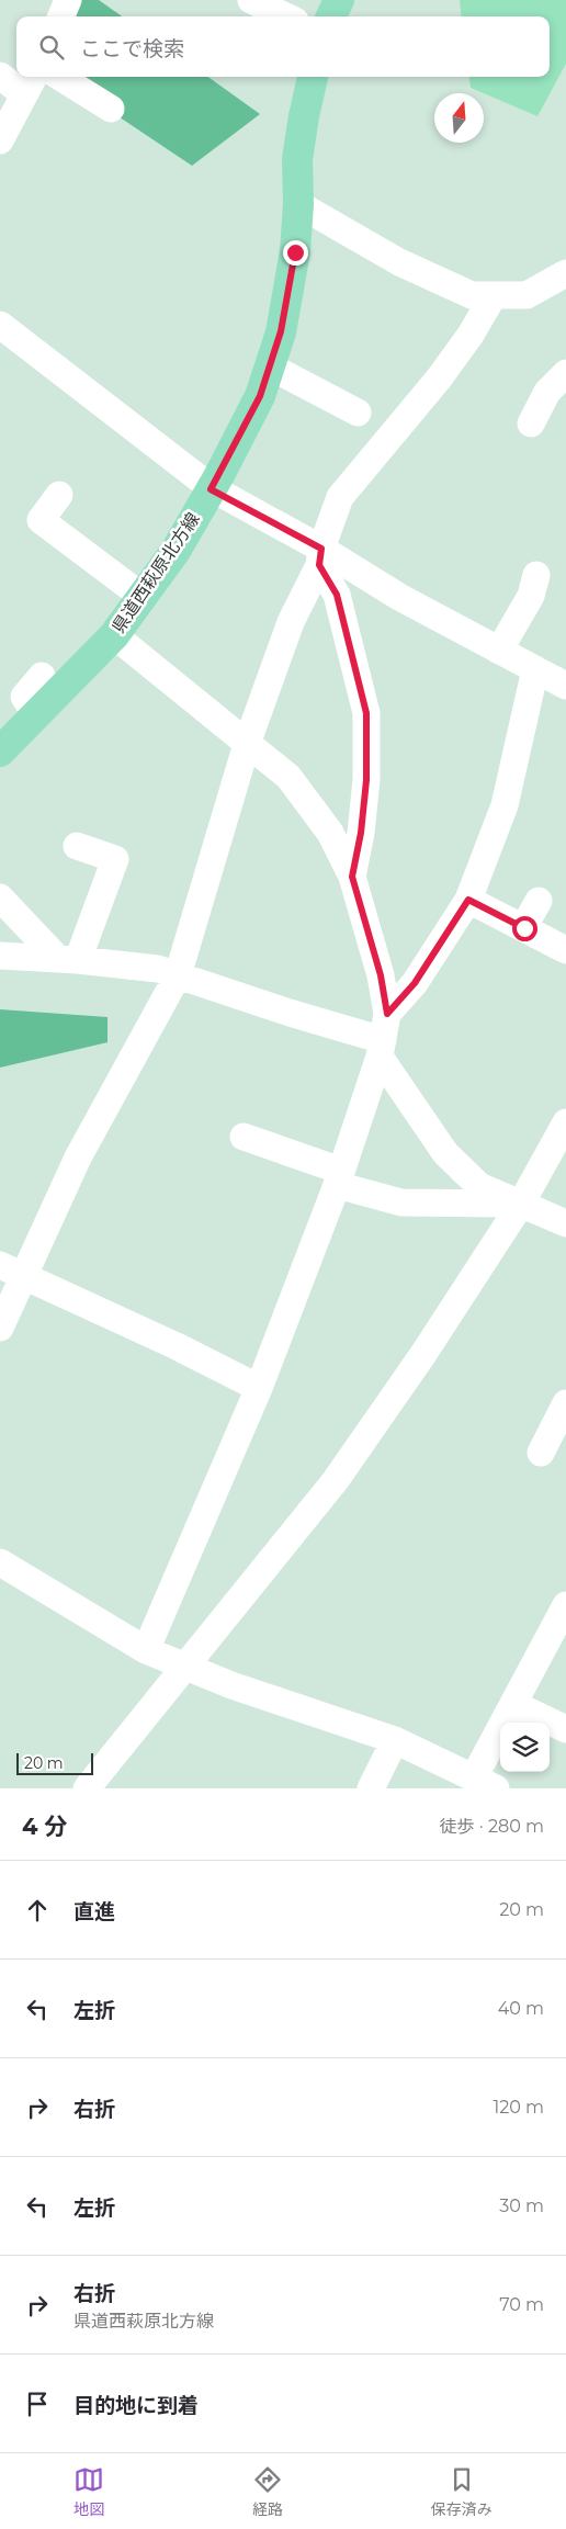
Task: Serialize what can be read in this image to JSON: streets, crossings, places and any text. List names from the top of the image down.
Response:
{
  "streets": {
    "main road": ["県道西萩原北方線"]
  },
  "scale_bar": "20 m",
  "north": "top",
  "page": {
    "search": "ここで検索",
    "scale": "20 m",
    "heading": ["4 分", "徒歩 · 280 m"],
    "list": [
      ["直進", "20 m"],
      ["左折", "40 m"],
      ["右折", "120 m"],
      ["左折", "30 m"],
      ["右折", "県道西萩原北方線", "70 m"],
      "目的地に到着"
    ],
    "nav": ["地図", "経路", "保存済み"]
  }
}
